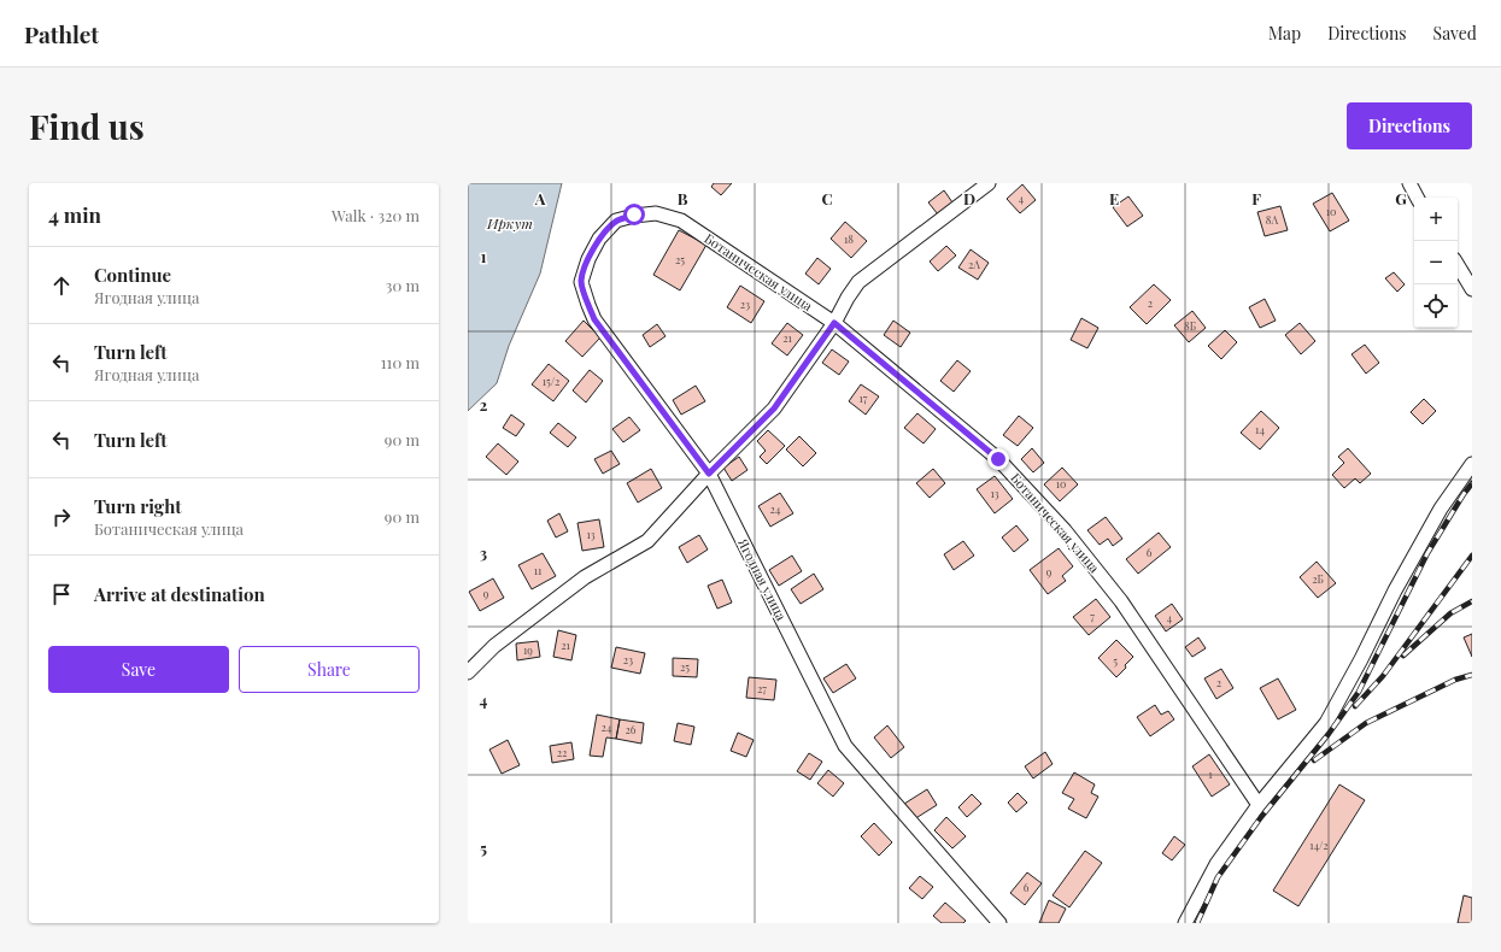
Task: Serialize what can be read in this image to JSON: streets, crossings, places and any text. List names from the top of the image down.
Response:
{
  "streets": {
    "street": ["Ботаническая улица", "Ягодная улица"]
  },
  "crossings": [
    ["Ботаническая улица", "Ягодная улица"]
  ],
  "water": ["Иркут"],
  "house_numbers": [
    "4",
    "10",
    "8А",
    "18",
    "25",
    "2А",
    "2",
    "23",
    "8Б",
    "21",
    "15/2",
    "17",
    "14",
    "10",
    "13",
    "24",
    "13",
    "6",
    "11",
    "9",
    "2Б",
    "9",
    "7",
    "4",
    "21",
    "19",
    "23",
    "5",
    "25",
    "2",
    "27",
    "24",
    "26",
    "22",
    "1",
    "14/2",
    "6"
  ],
  "page": {
    "header": "Pathlet",
    "nav": ["Map", "Directions", "Saved"],
    "buttons": [
      "Directions",
      ["Save", "Share"]
    ],
    "title": "Find us",
    "heading": ["4 min", "Walk · 320 m"],
    "map_buttons": ["+", "−"],
    "list": [
      ["Continue", "Ягодная улица", "30 m"],
      ["Turn left", "Ягодная улица", "110 m"],
      ["Turn left", "90 m"],
      ["Turn right", "Ботаническая улица", "90 m"],
      "Arrive at destination"
    ]
  },
  "grid": {
    "columns": [
      "A",
      "B",
      "C",
      "D",
      "E",
      "F",
      "G"
    ],
    "rows": [
      "1",
      "2",
      "3",
      "4",
      "5"
    ]
  }
}
